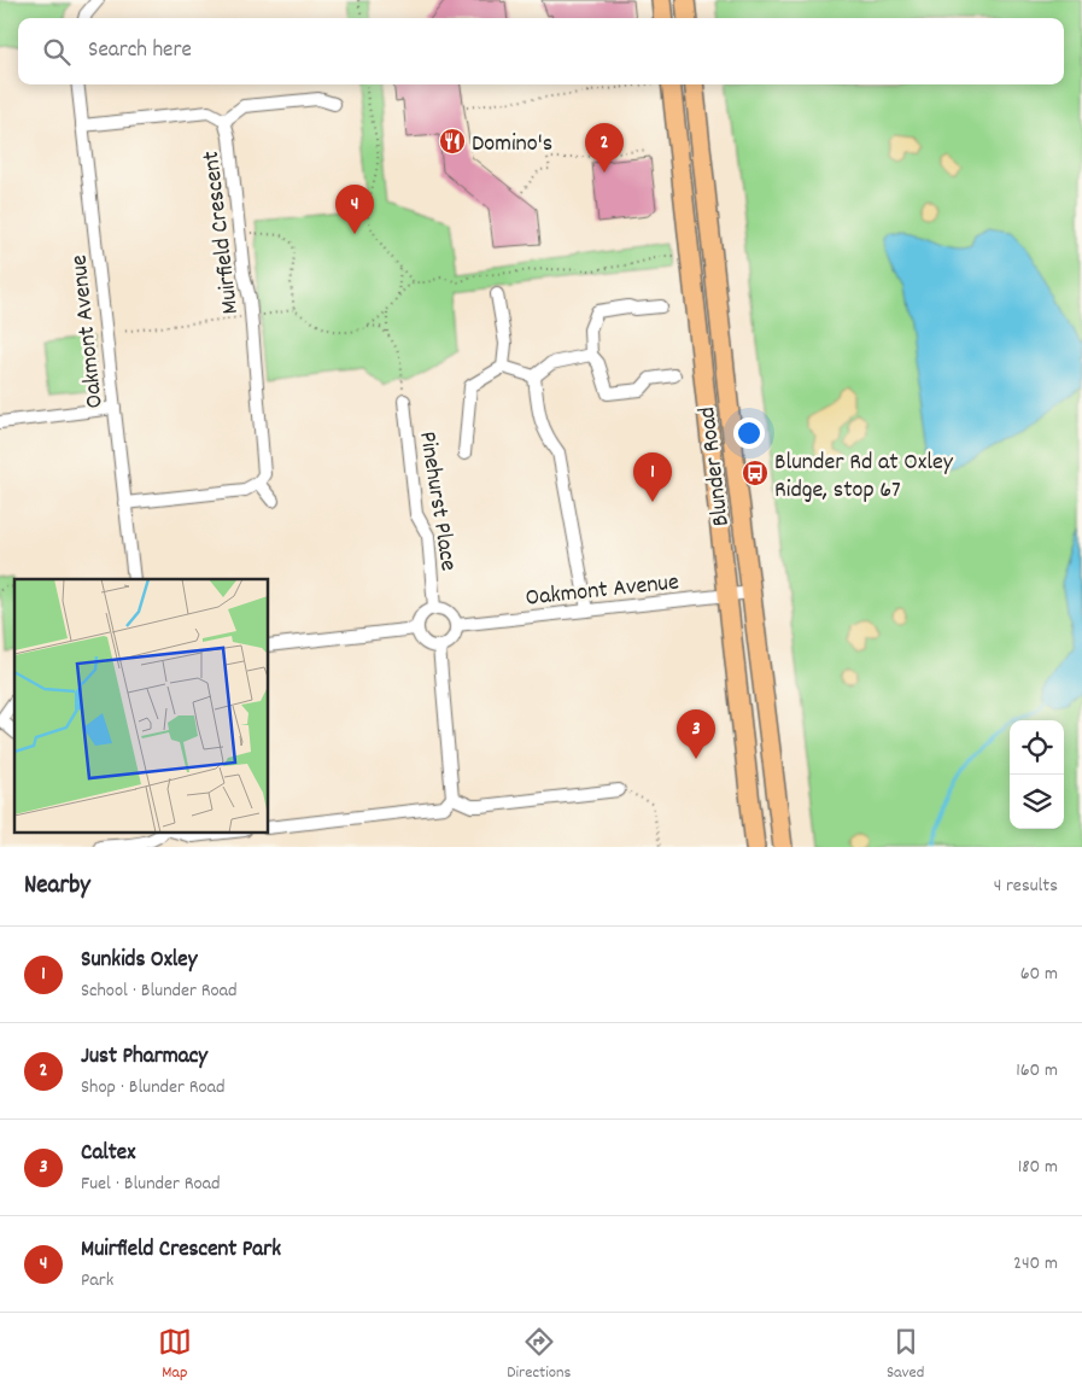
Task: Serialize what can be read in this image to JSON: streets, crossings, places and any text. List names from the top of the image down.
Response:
{
  "streets": {
    "main road": ["Blunder Road"],
    "street": ["Muirfield Crescent", "Oakmont Avenue", "Pinehurst Place"]
  },
  "crossings": [
    ["Muirfield Crescent", "Oakmont Avenue"],
    ["Oakmont Avenue", "Blunder Road"],
    ["Oakmont Avenue", "Pinehurst Place"]
  ],
  "places": {
    "restaurant": ["Domino's"],
    "bus stop": ["Blunder Rd at Oxley Ridge, stop 67"]
  },
  "page": {
    "search": "Search here",
    "pins": [
      "2",
      "4",
      "1",
      "3"
    ],
    "heading": ["Nearby", "4 results"],
    "list": [
      {
        "mark": "1",
        "name": "Sunkids Oxley",
        "note": "School · Blunder Road",
        "value": "60 m"
      },
      {
        "mark": "2",
        "name": "Just Pharmacy",
        "note": "Shop · Blunder Road",
        "value": "160 m"
      },
      {
        "mark": "3",
        "name": "Caltex",
        "note": "Fuel · Blunder Road",
        "value": "180 m"
      },
      {
        "mark": "4",
        "name": "Muirfield Crescent Park",
        "note": "Park",
        "value": "240 m"
      }
    ],
    "nav": ["Map", "Directions", "Saved"]
  }
}
